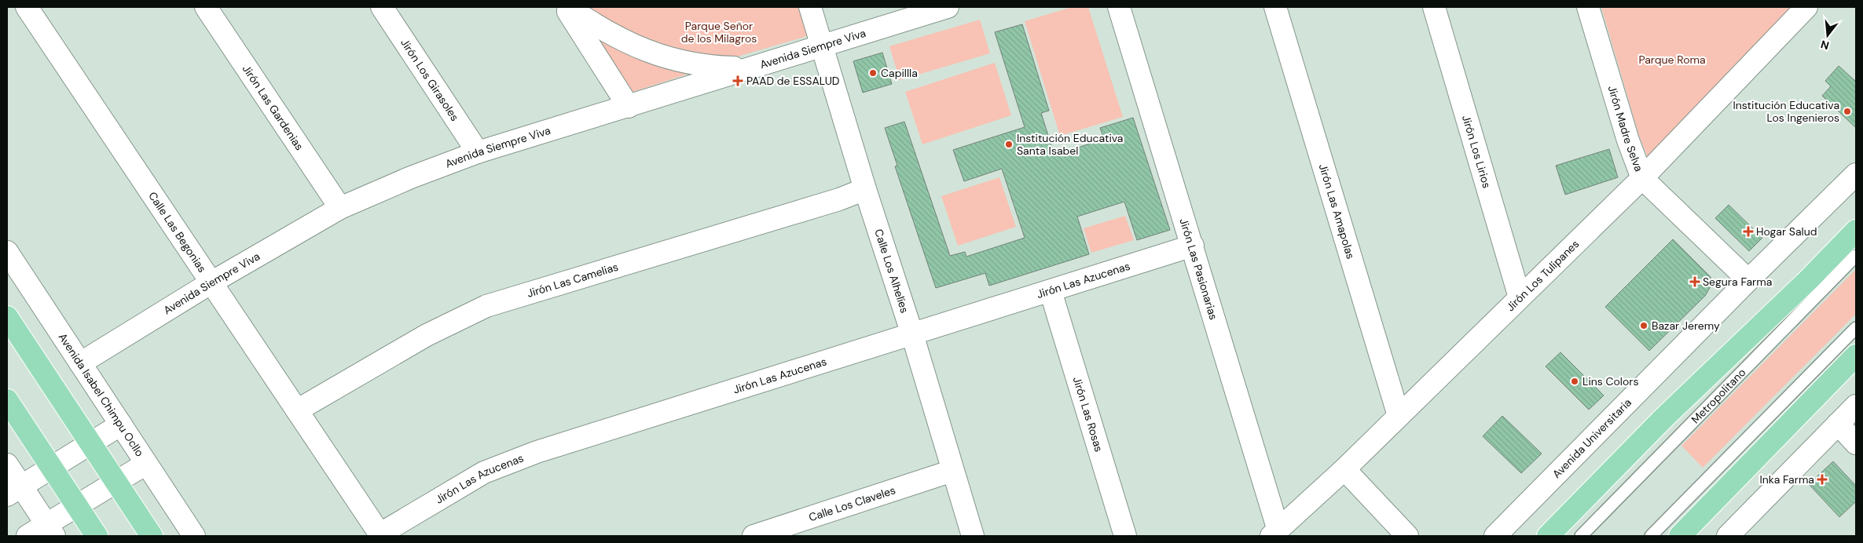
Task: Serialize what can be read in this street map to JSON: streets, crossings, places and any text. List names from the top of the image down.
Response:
{
  "streets": {
    "street": [
      "Avenida Siempre Viva",
      "Jirón Los Girasoles",
      "Jirón Las Gardenias",
      "Jirón Madre Selva",
      "Jirón Los Lirios",
      "Jirón Las Amapolas",
      "Calle Las Begonias",
      "Jirón Las Pasionarias",
      "Calle Los Alhelíes",
      "Jirón Los Tulipanes",
      "Jirón Las Camelias",
      "Jirón Las Azucenas",
      "Avenida Isabel Chimpu Ocllo",
      "Jirón Las Rosas",
      "Avenida Universitaria",
      "Calle Los Claveles"
    ],
    "lane": ["Metropolitano"]
  },
  "crossings": [
    ["Avenida Siempre Viva", "Jirón Los Girasoles"],
    ["Avenida Siempre Viva", "Jirón Las Gardenias"],
    ["Avenida Siempre Viva", "Calle Las Begonias"],
    ["Avenida Siempre Viva", "Calle Los Alhelíes"],
    ["Avenida Siempre Viva", "Avenida Isabel Chimpu Ocllo"],
    ["Jirón Madre Selva", "Jirón Los Tulipanes"],
    ["Jirón Madre Selva", "Avenida Universitaria"],
    ["Jirón Los Lirios", "Jirón Los Tulipanes"],
    ["Jirón Las Amapolas", "Jirón Los Tulipanes"],
    ["Calle Las Begonias", "Jirón Las Camelias"],
    ["Calle Las Begonias", "Jirón Las Azucenas"],
    ["Jirón Las Pasionarias", "Jirón Los Tulipanes"],
    ["Jirón Las Pasionarias", "Jirón Las Azucenas"],
    ["Calle Los Alhelíes", "Jirón Las Camelias"],
    ["Calle Los Alhelíes", "Jirón Las Azucenas"],
    ["Calle Los Alhelíes", "Calle Los Claveles"],
    ["Jirón Las Azucenas", "Jirón Las Rosas"]
  ],
  "parks": ["Parque Señor de los Milagros", "Parque Roma"],
  "places": {
    "other": [
      "Capillla",
      "Institución Educativa Los Ingenieros",
      "Institución Educativa Santa Isabel",
      "Bazar Jeremy",
      "Lins Colors"
    ],
    "health": [
      "PAAD de ESSALUD",
      "Hogar Salud",
      "Segura Farma",
      "Inka Farma"
    ]
  },
  "north": "bottom"
}
